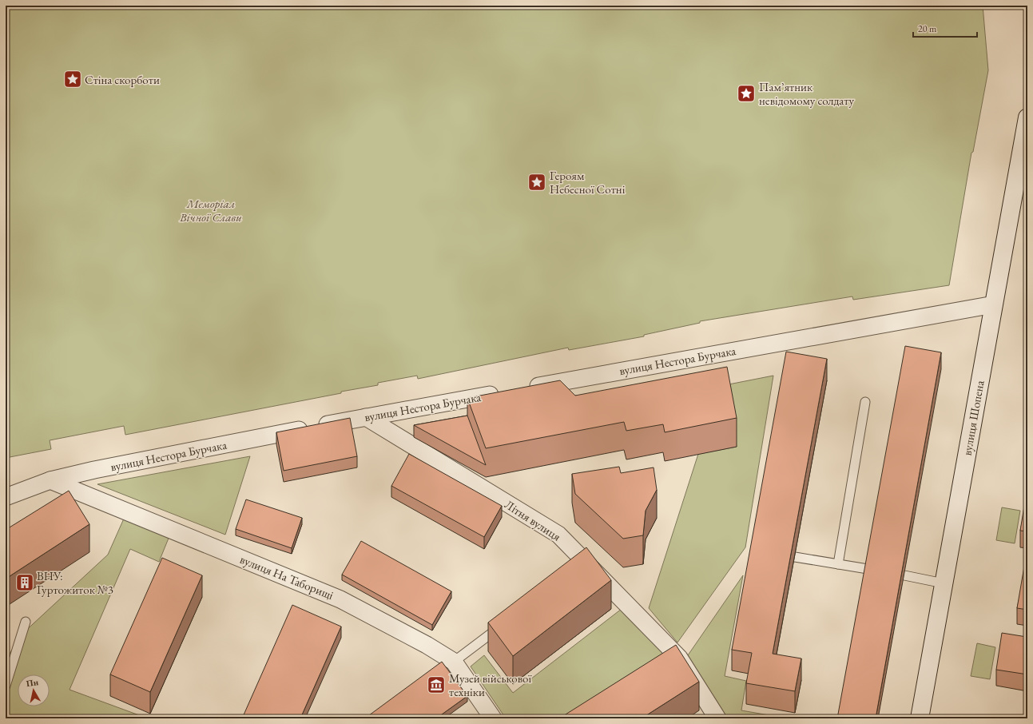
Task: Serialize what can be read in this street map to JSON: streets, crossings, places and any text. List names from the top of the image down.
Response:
{
  "streets": {
    "street": [
      "вулиця Нестора Бурчака",
      "вулиця Шопена",
      "Літня вулиця",
      "вулиця На Таборищі"
    ]
  },
  "crossings": [
    ["вулиця Нестора Бурчака", "вулиця Шопена"],
    ["вулиця Нестора Бурчака", "Літня вулиця"],
    ["вулиця Нестора Бурчака", "вулиця На Таборищі"]
  ],
  "parks": ["Меморіал Вічної Слави"],
  "places": {
    "place": ["Стіна скорботи", "Пам’ятник невідомому солдату", "Героям Небесної Сотні"],
    "building": ["ВНУ: Гуртожиток №3"],
    "museum": ["Музей військової техніки"]
  },
  "scale_bar": "20 m",
  "north": "top"
}
